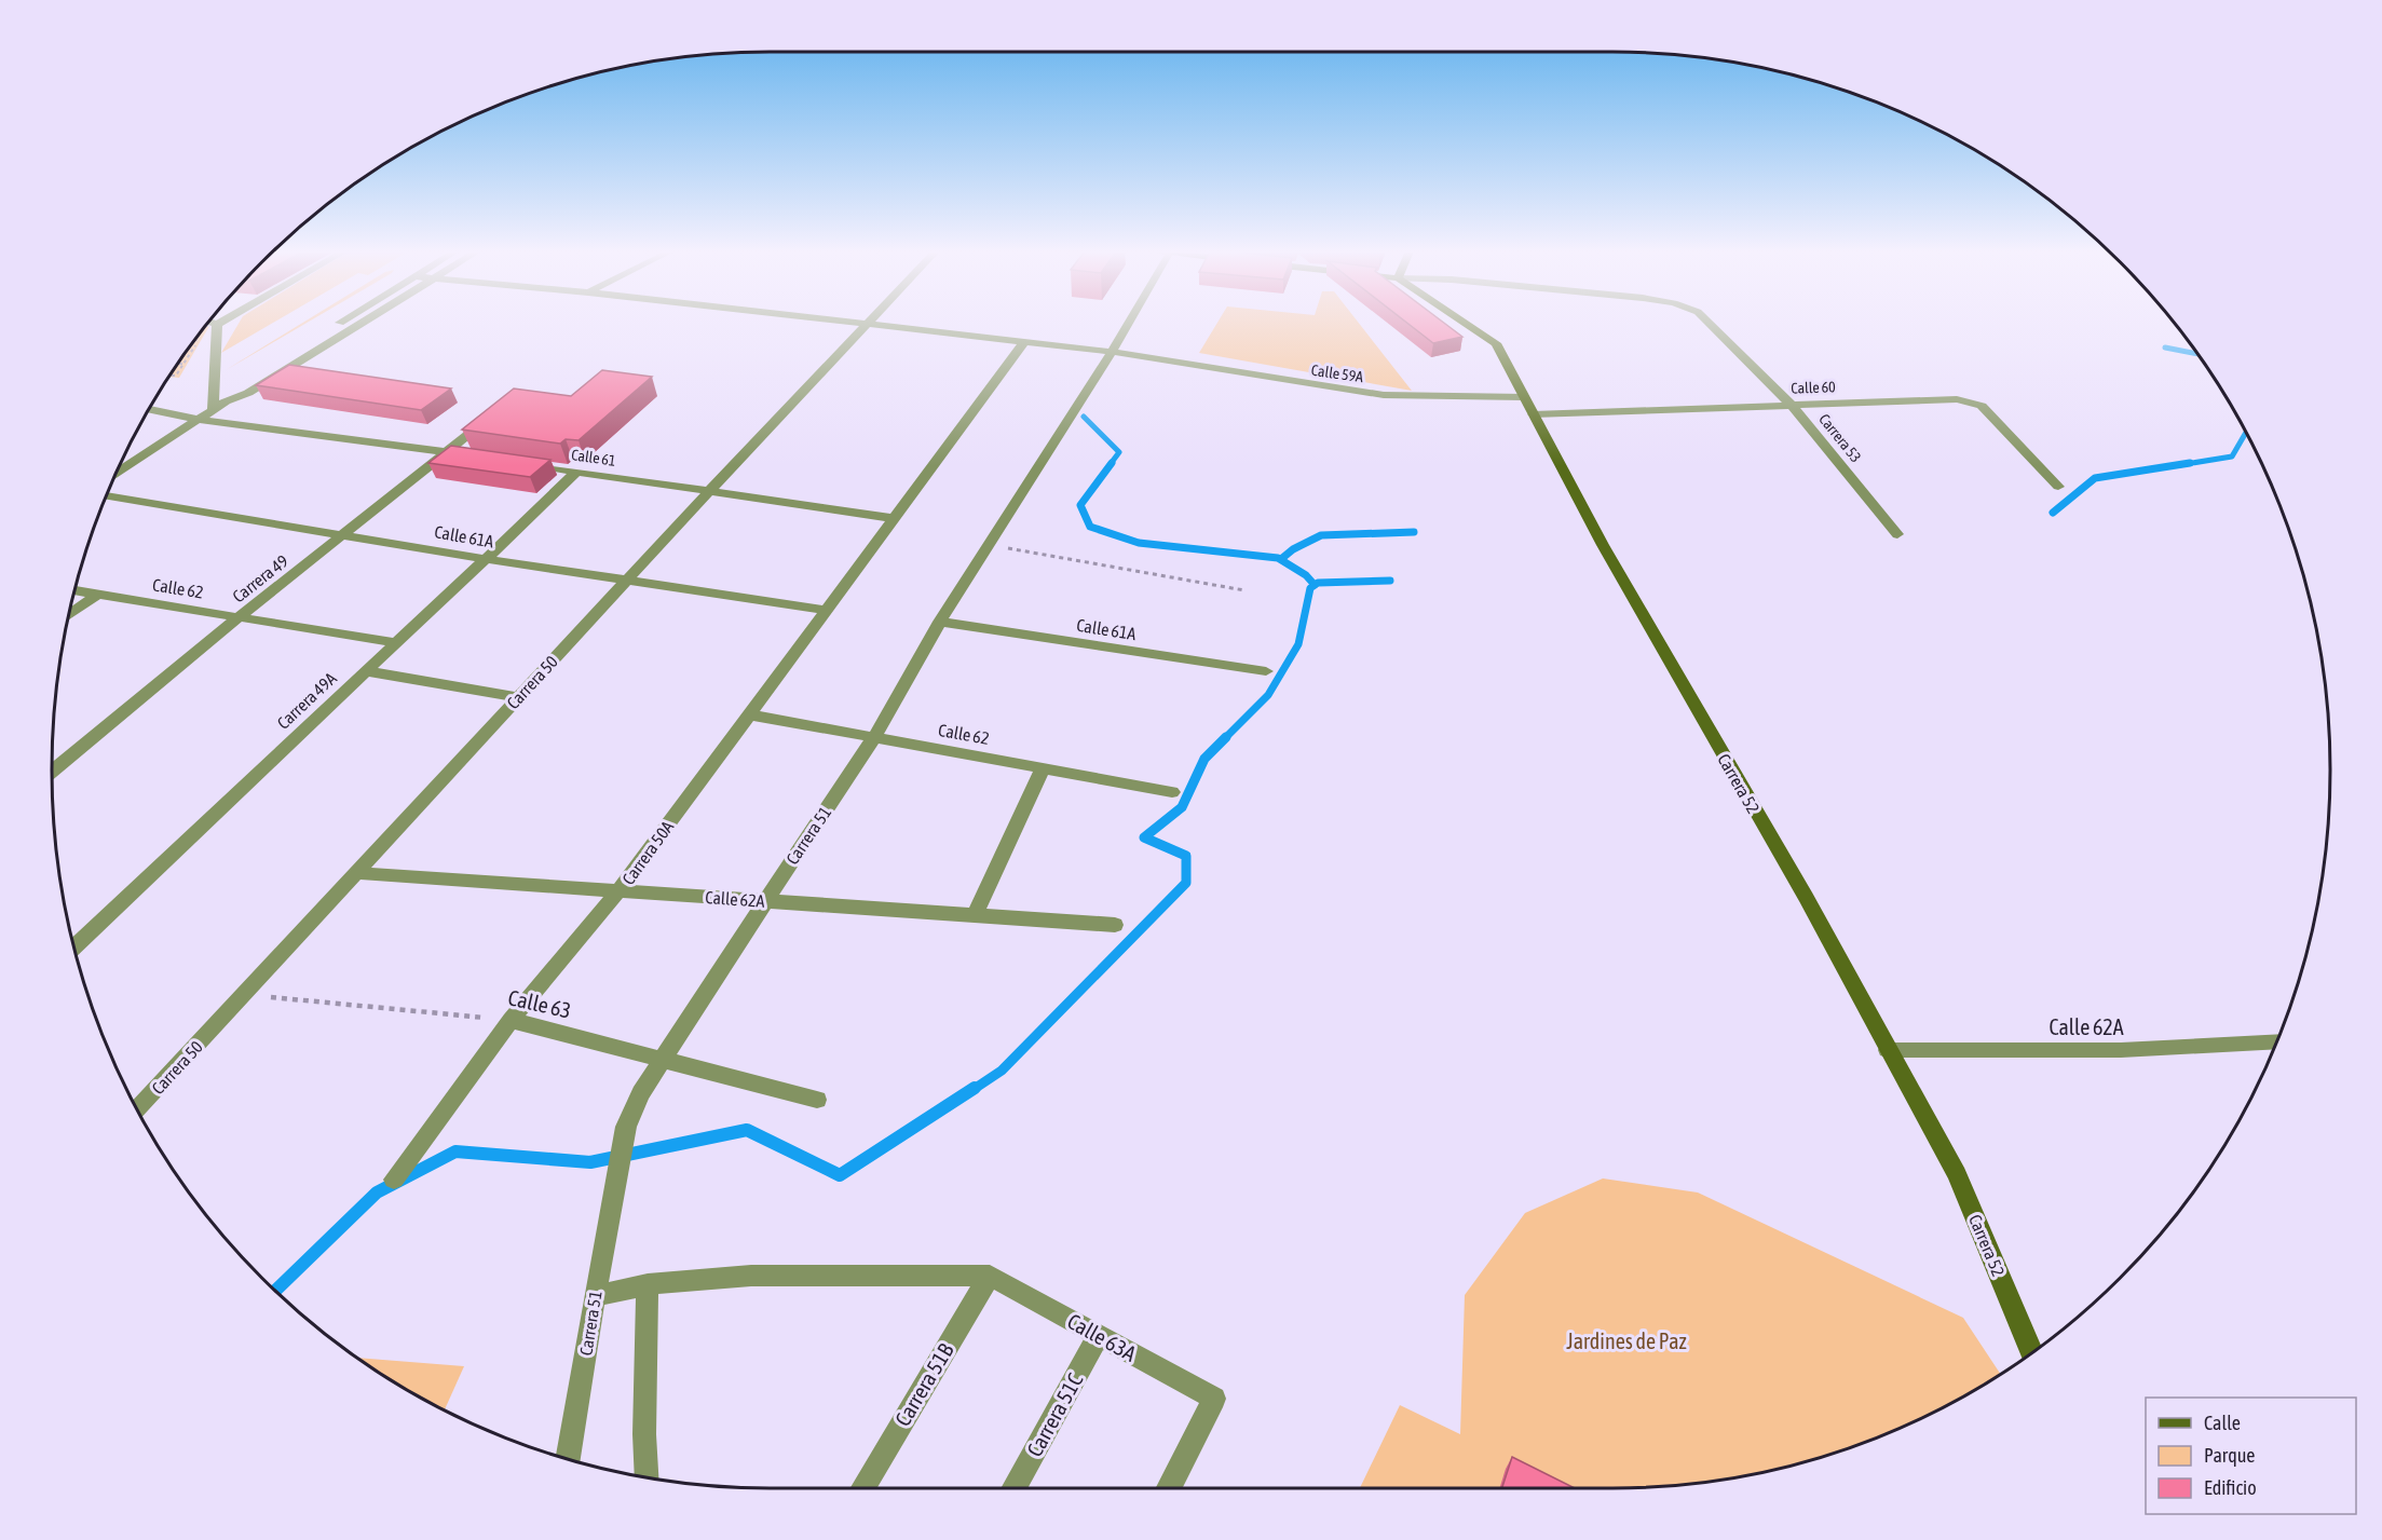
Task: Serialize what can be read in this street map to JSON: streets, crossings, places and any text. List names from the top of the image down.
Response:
{
  "streets": {
    "main road": ["Carrera 52"],
    "street": [
      "Calle 59A",
      "Calle 60",
      "Carrera 53",
      "Calle 61",
      "Calle 61A",
      "Carrera 49",
      "Calle 62",
      "Carrera 50",
      "Carrera 49A",
      "Carrera 51",
      "Carrera 50A",
      "Calle 62A",
      "Calle 63",
      "Calle 63A",
      "Carrera 51B",
      "Carrera 51C"
    ]
  },
  "crossings": [
    ["Calle 59A", "Carrera 50"],
    ["Calle 59A", "Carrera 52"],
    ["Calle 59A", "Carrera 51"],
    ["Calle 59A", "Carrera 50A"],
    ["Calle 60", "Carrera 53"],
    ["Calle 60", "Carrera 52"],
    ["Calle 61", "Carrera 50"],
    ["Calle 61", "Carrera 49A"],
    ["Calle 61", "Carrera 50A"],
    ["Calle 61A", "Carrera 49"],
    ["Calle 61A", "Carrera 50"],
    ["Calle 61A", "Carrera 49A"],
    ["Calle 61A", "Carrera 51"],
    ["Calle 61A", "Carrera 50A"],
    ["Carrera 49", "Calle 62"],
    ["Calle 62", "Carrera 49A"],
    ["Calle 62", "Carrera 51"],
    ["Calle 62", "Carrera 50A"],
    ["Carrera 50", "Calle 62A"],
    ["Carrera 50", "Calle 63"],
    ["Carrera 52", "Calle 62A"],
    ["Carrera 51", "Calle 62A"],
    ["Carrera 51", "Calle 63"],
    ["Carrera 50A", "Calle 62A"],
    ["Carrera 50A", "Calle 63"],
    ["Calle 63A", "Carrera 51B"],
    ["Calle 63A", "Carrera 51C"]
  ],
  "parks": ["Jardines de Paz"],
  "legend": ["Calle", "Parque", "Edificio"]
}
